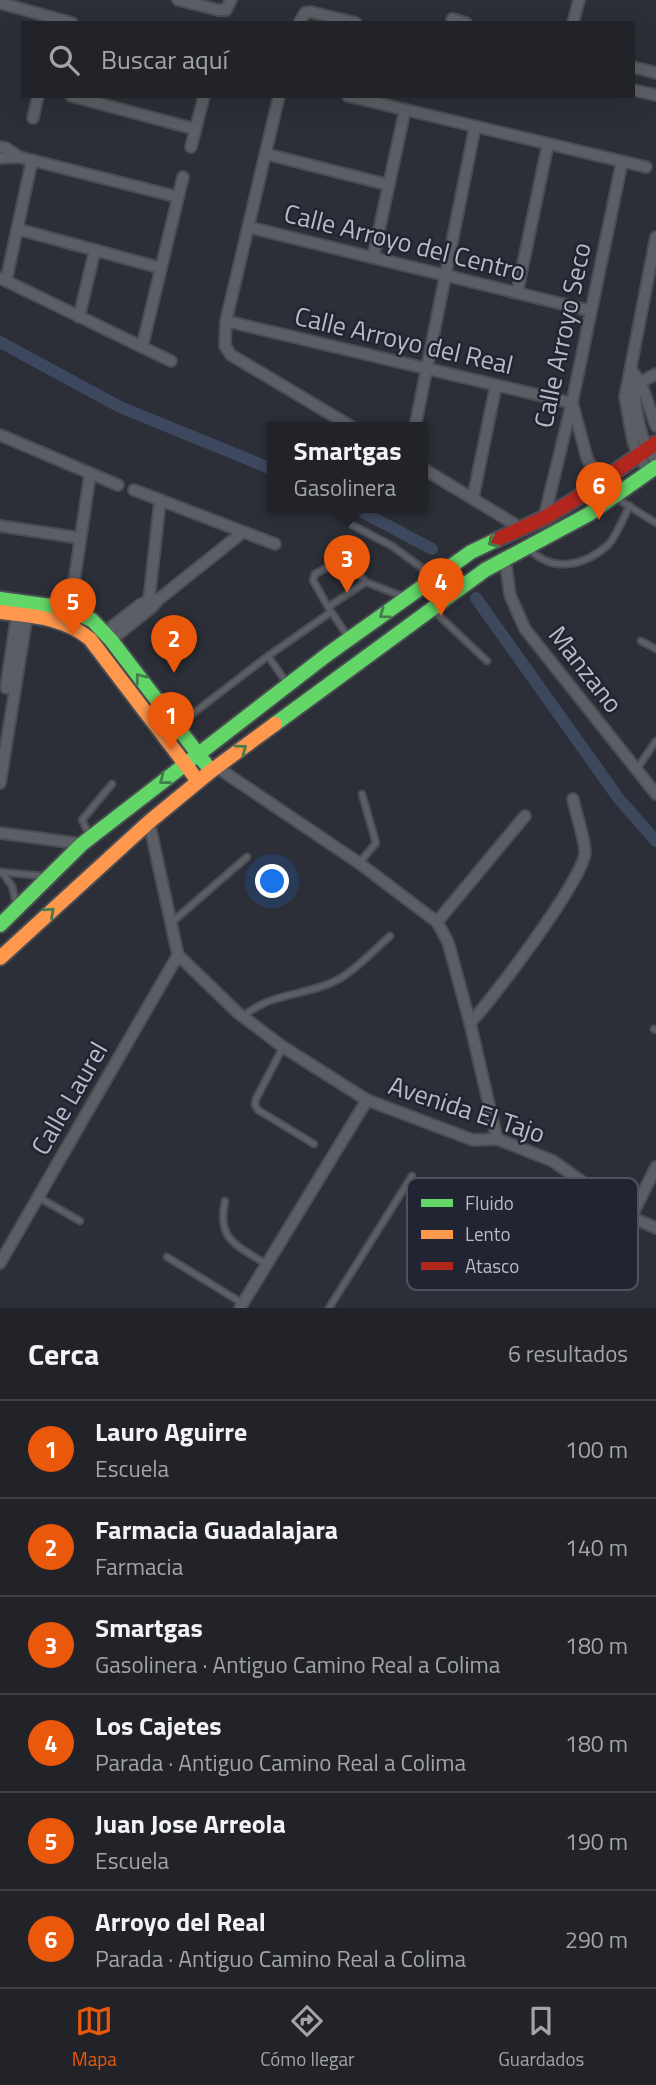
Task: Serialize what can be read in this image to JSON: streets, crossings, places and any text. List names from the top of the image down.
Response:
{
  "streets": {
    "street": [
      "Calle Arroyo del Centro",
      "Calle Arroyo Seco",
      "Calle Arroyo del Real",
      "Manzano",
      "Calle Laurel",
      "Avenida El Tajo"
    ]
  },
  "crossings": [
    ["Calle Arroyo del Centro", "Calle Arroyo Seco"],
    ["Calle Arroyo Seco", "Calle Arroyo del Real"],
    ["Calle Laurel", "Avenida El Tajo"]
  ],
  "legend": ["Fluido", "Lento", "Atasco"],
  "page": {
    "search": "Buscar aquí",
    "popup": ["Smartgas", "Gasolinera"],
    "pins": [
      "6",
      "3",
      "4",
      "5",
      "2",
      "1"
    ],
    "heading": ["Cerca", "6 resultados"],
    "list": [
      {
        "mark": "1",
        "name": "Lauro Aguirre",
        "note": "Escuela",
        "value": "100 m"
      },
      {
        "mark": "2",
        "name": "Farmacia Guadalajara",
        "note": "Farmacia",
        "value": "140 m"
      },
      {
        "mark": "3",
        "name": "Smartgas",
        "note": "Gasolinera · Antiguo Camino Real a Colima",
        "value": "180 m"
      },
      {
        "mark": "4",
        "name": "Los Cajetes",
        "note": "Parada · Antiguo Camino Real a Colima",
        "value": "180 m"
      },
      {
        "mark": "5",
        "name": "Juan Jose Arreola",
        "note": "Escuela",
        "value": "190 m"
      },
      {
        "mark": "6",
        "name": "Arroyo del Real",
        "note": "Parada · Antiguo Camino Real a Colima",
        "value": "290 m"
      }
    ],
    "nav": ["Mapa", "Cómo llegar", "Guardados"]
  }
}
